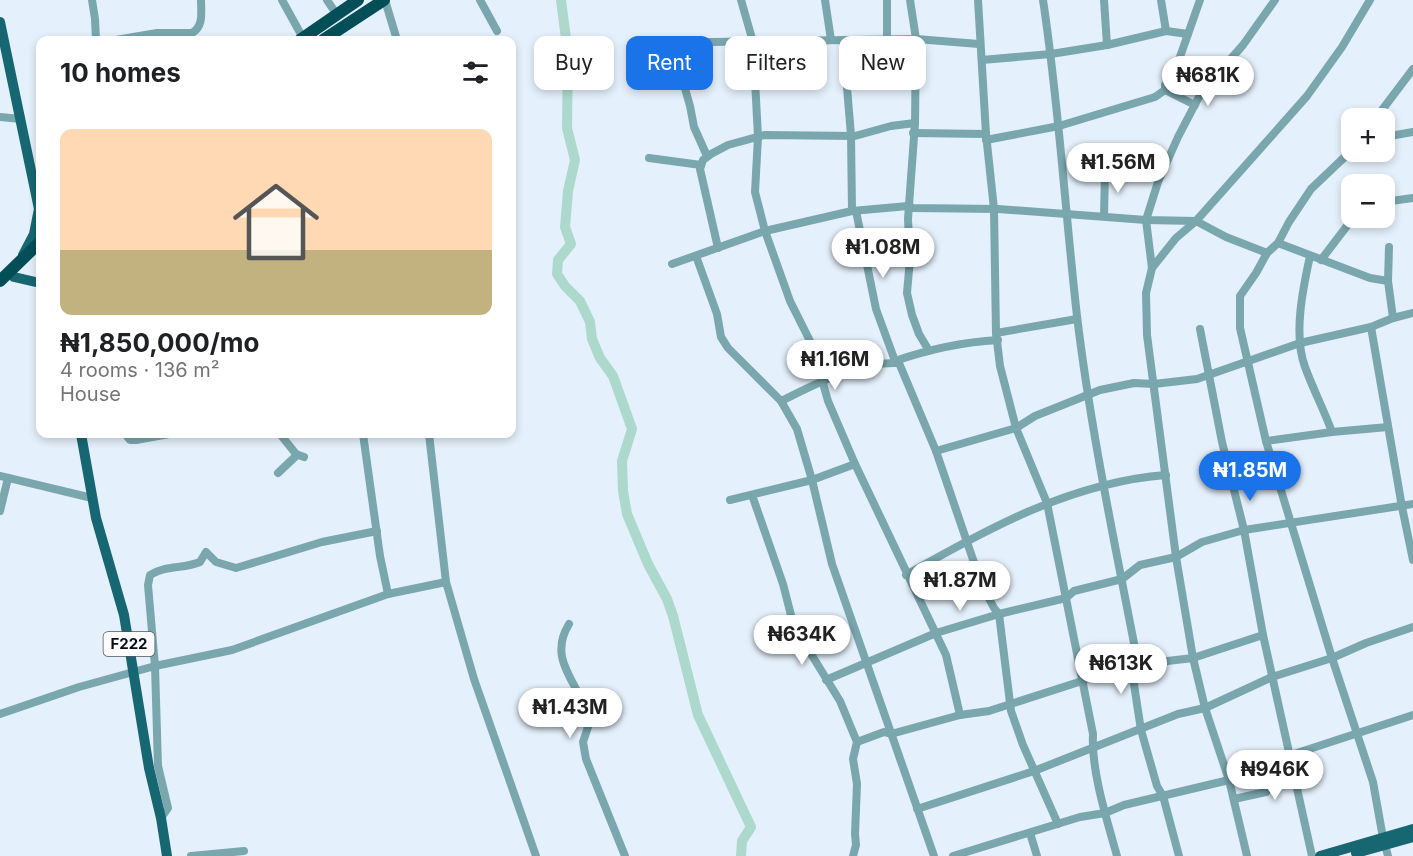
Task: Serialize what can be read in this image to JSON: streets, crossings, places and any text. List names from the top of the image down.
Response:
{
  "streets": {
    "main road": ["F222"]
  },
  "page": {
    "chip": [
      "Buy",
      "Rent",
      "Filters",
      "New"
    ],
    "heading": "10 homes",
    "price": [
      "₦681K",
      "₦1.56M",
      "₦1.08M",
      "₦1.16M",
      "₦1.85M",
      "₦1.87M",
      "₦634K",
      "₦613K",
      "₦1.43M",
      "₦946K"
    ],
    "map_buttons": ["+", "−"],
    "list": [
      {
        "name": "₦1,850,000/mo",
        "note": "4 rooms · 136 m² · House"
      }
    ]
  }
}
